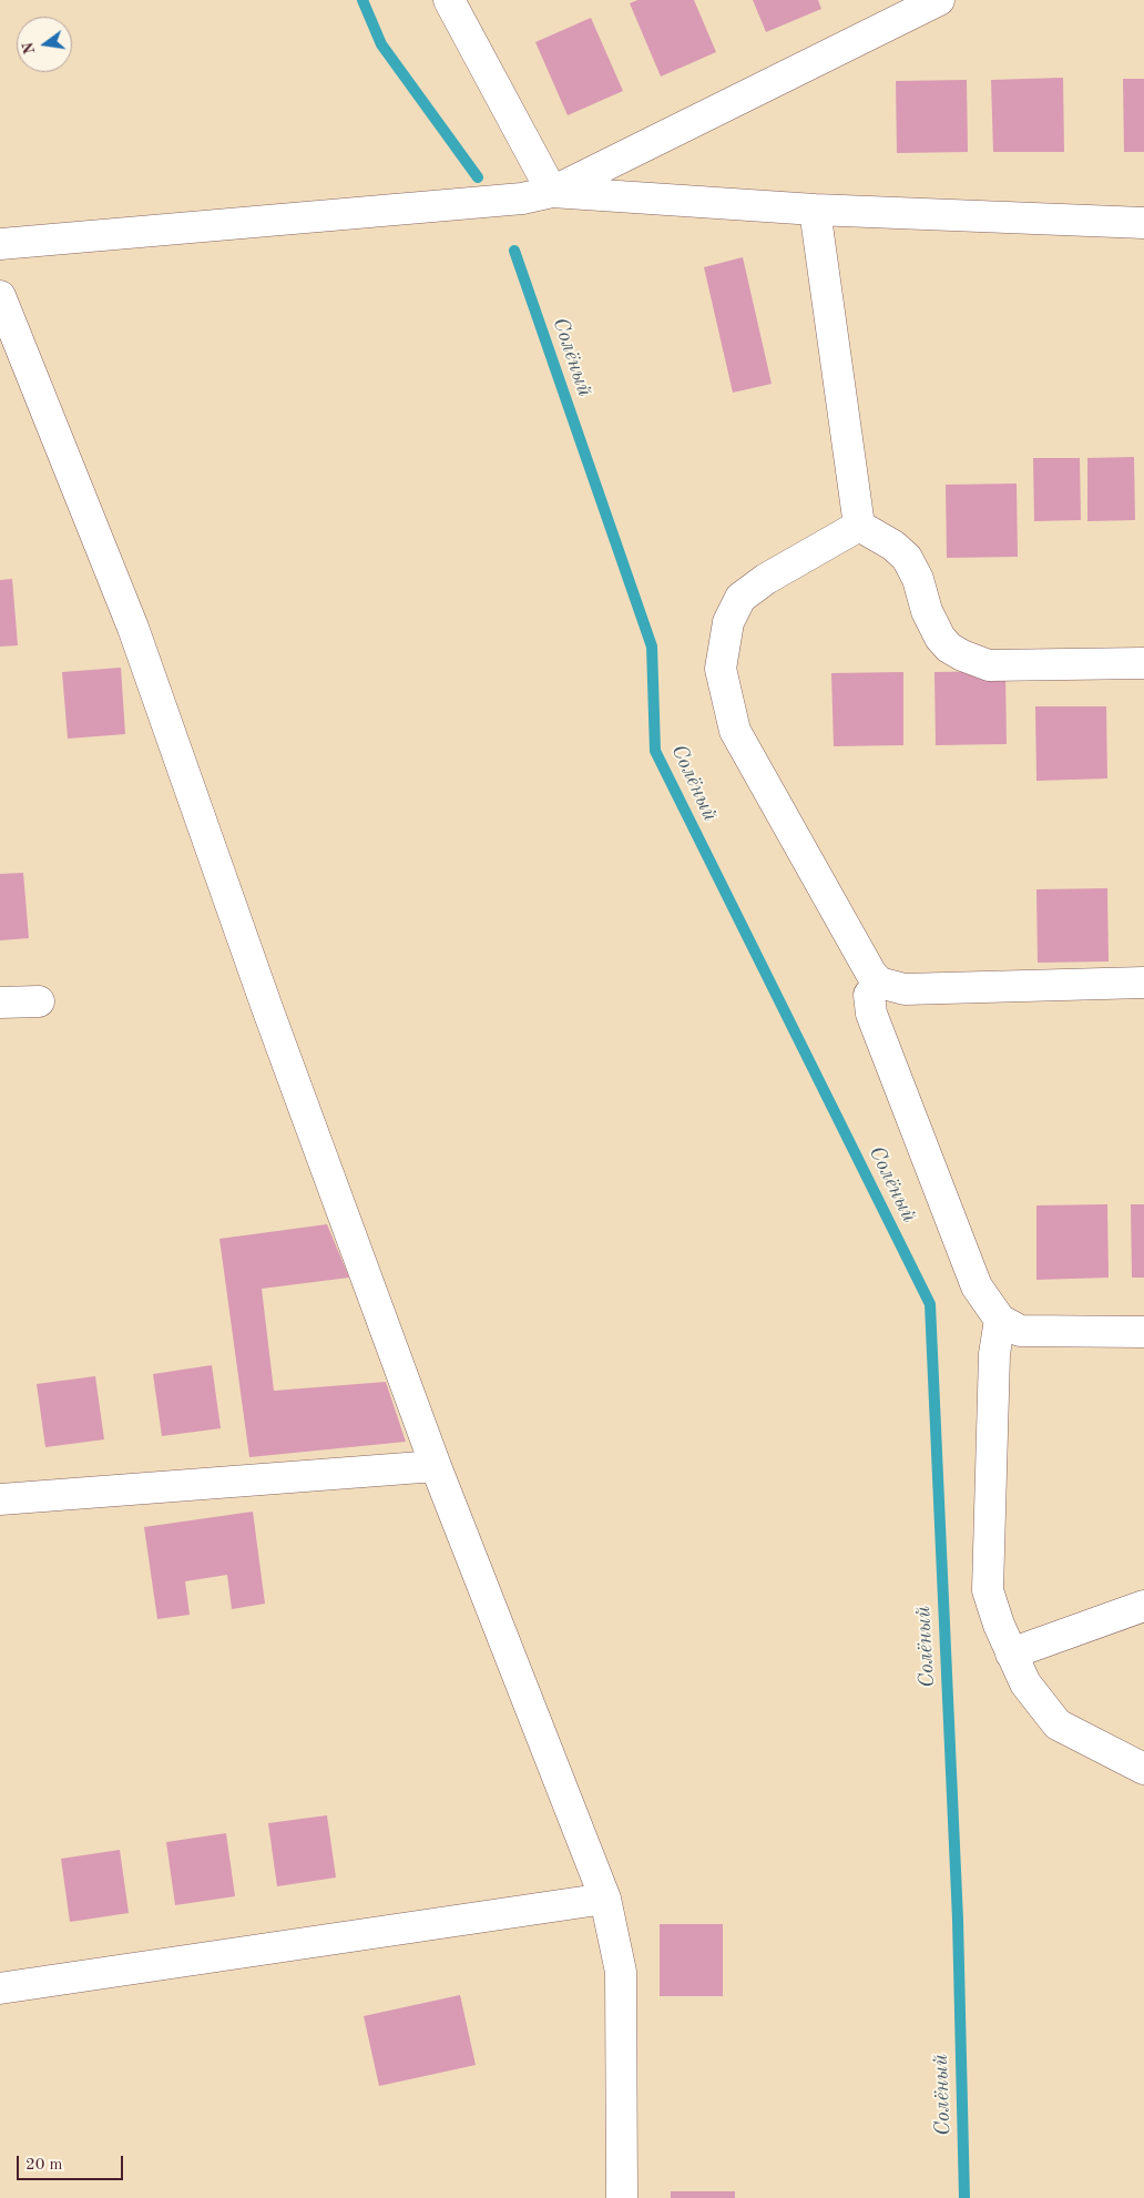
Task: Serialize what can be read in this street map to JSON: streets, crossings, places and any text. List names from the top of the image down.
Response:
{
  "water": ["Солёный"],
  "scale_bar": "20 m",
  "north": "left"
}
